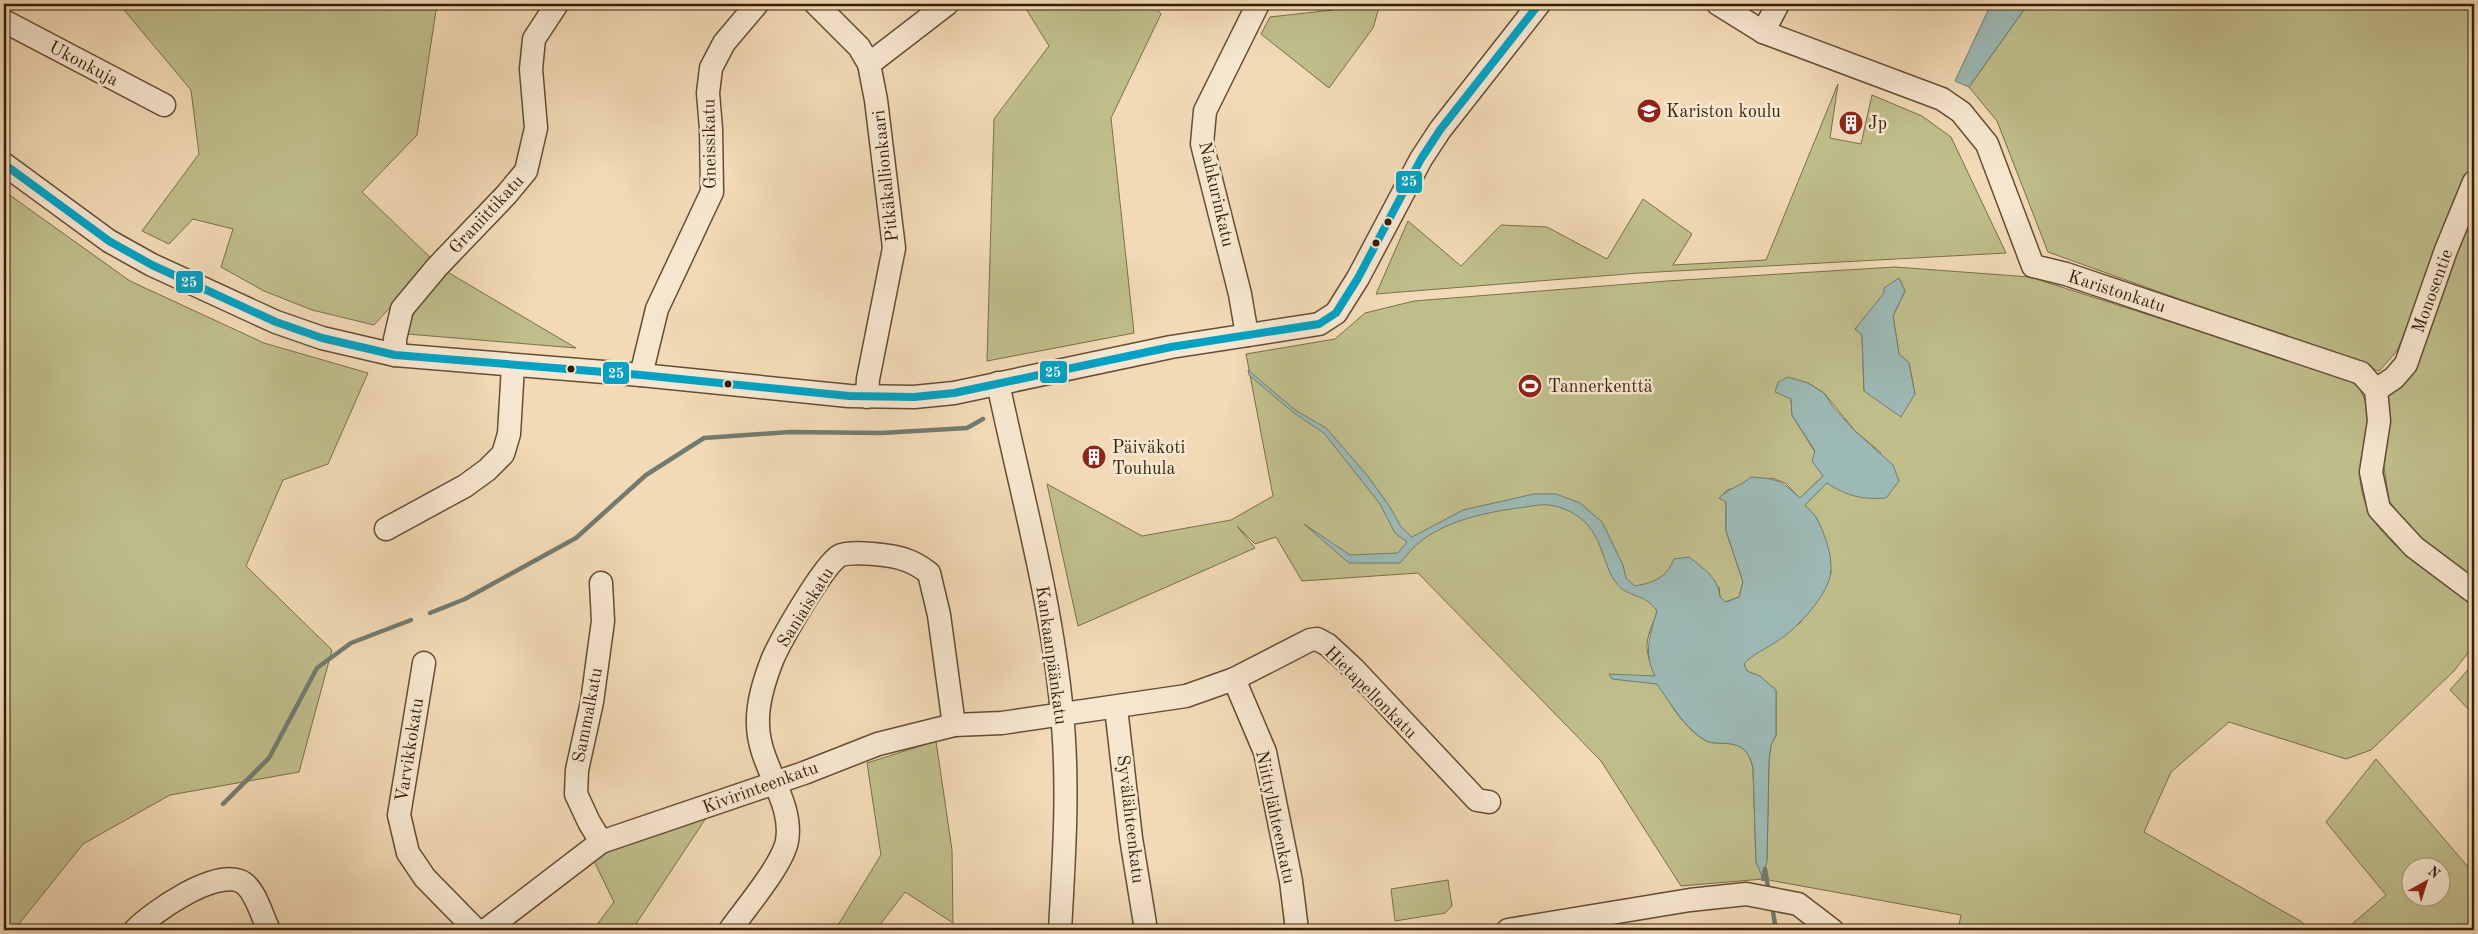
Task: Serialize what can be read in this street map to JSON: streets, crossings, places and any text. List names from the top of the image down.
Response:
{
  "streets": {
    "street": [
      "Ukonkuja",
      "Gneissikatu",
      "Pitkäkallionkaari",
      "Nahkurinkatu",
      "Graniittikatu",
      "Karistonkatu",
      "Monosentie",
      "Saniaiskatu",
      "Kankaanpäänkatu",
      "Hietapellonkatu",
      "Sammalkatu",
      "Varvikkokatu",
      "Kivirinteenkatu",
      "Niittylähteenkatu",
      "Syvälähteenkatu"
    ]
  },
  "crossings": [
    ["Karistonkatu", "Monosentie"],
    ["Saniaiskatu", "Kivirinteenkatu"],
    ["Kankaanpäänkatu", "Hietapellonkatu"],
    ["Kankaanpäänkatu", "Kivirinteenkatu"],
    ["Hietapellonkatu", "Kivirinteenkatu"],
    ["Hietapellonkatu", "Niittylähteenkatu"],
    ["Hietapellonkatu", "Syvälähteenkatu"],
    ["Sammalkatu", "Kivirinteenkatu"]
  ],
  "places": {
    "school or university": ["Kariston koulu"],
    "building": ["Jp", "Päiväkoti Touhula"],
    "sports": ["Tannerkenttä"]
  },
  "lines": ["transit line 25"],
  "north": "top right"
}
